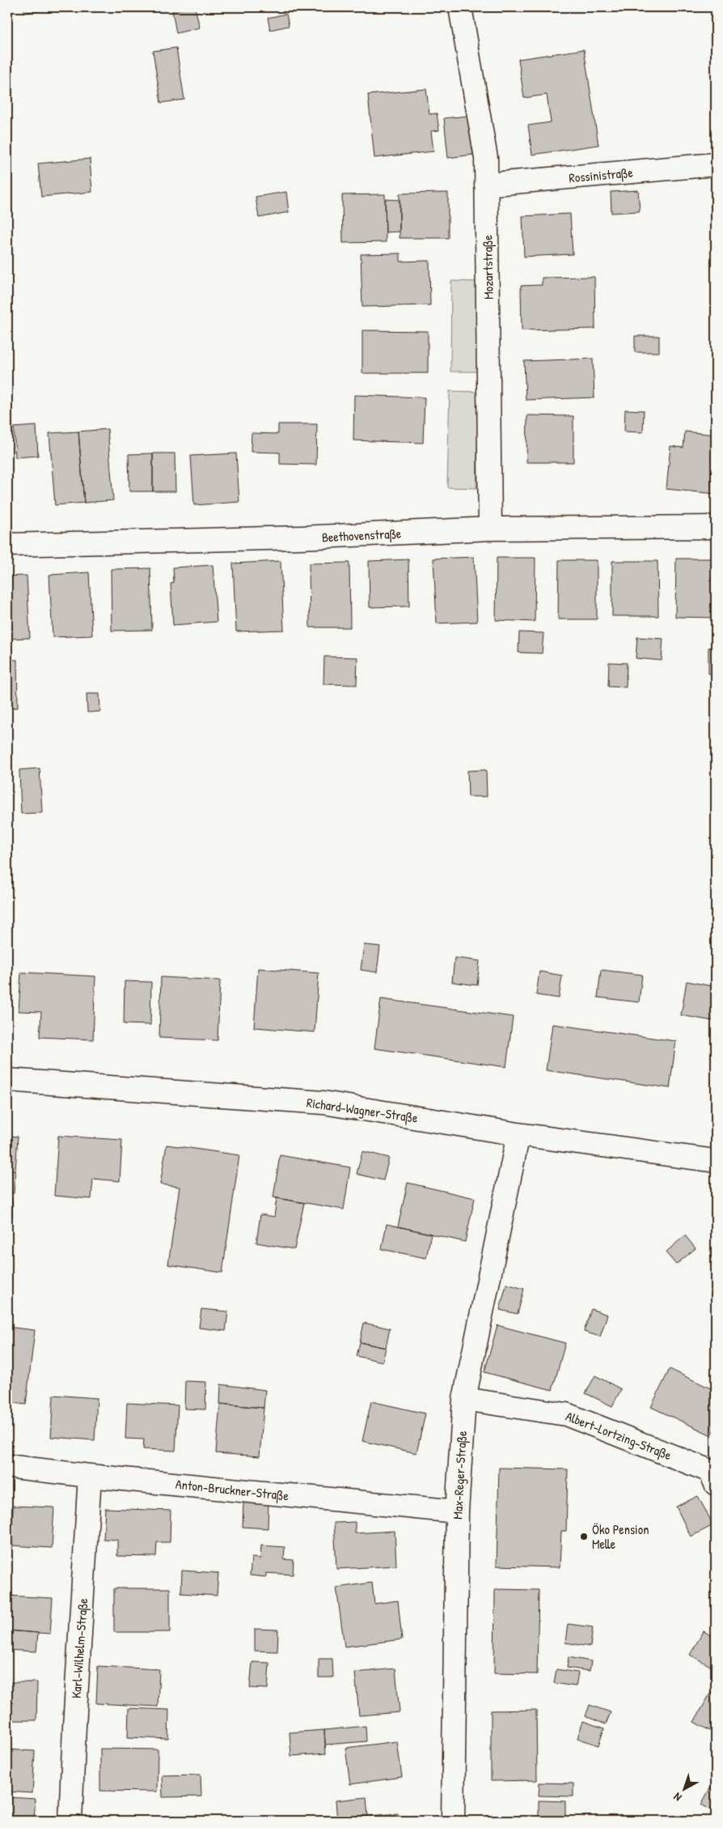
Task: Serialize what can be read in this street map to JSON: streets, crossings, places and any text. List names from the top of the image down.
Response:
{
  "streets": {
    "street": [
      "Rossinistraße",
      "Mozartstraße",
      "Beethovenstraße",
      "Richard-Wagner-Straße",
      "Albert-Lortzing-Straße",
      "Max-Reger-Straße",
      "Anton-Bruckner-Straße",
      "Karl-Wilhelm-Straße"
    ]
  },
  "crossings": [
    ["Rossinistraße", "Mozartstraße"],
    ["Mozartstraße", "Beethovenstraße"],
    ["Richard-Wagner-Straße", "Max-Reger-Straße"],
    ["Albert-Lortzing-Straße", "Max-Reger-Straße"],
    ["Max-Reger-Straße", "Anton-Bruckner-Straße"],
    ["Anton-Bruckner-Straße", "Karl-Wilhelm-Straße"]
  ],
  "places": ["Öko Pension Melle"],
  "north": "bottom left"
}
